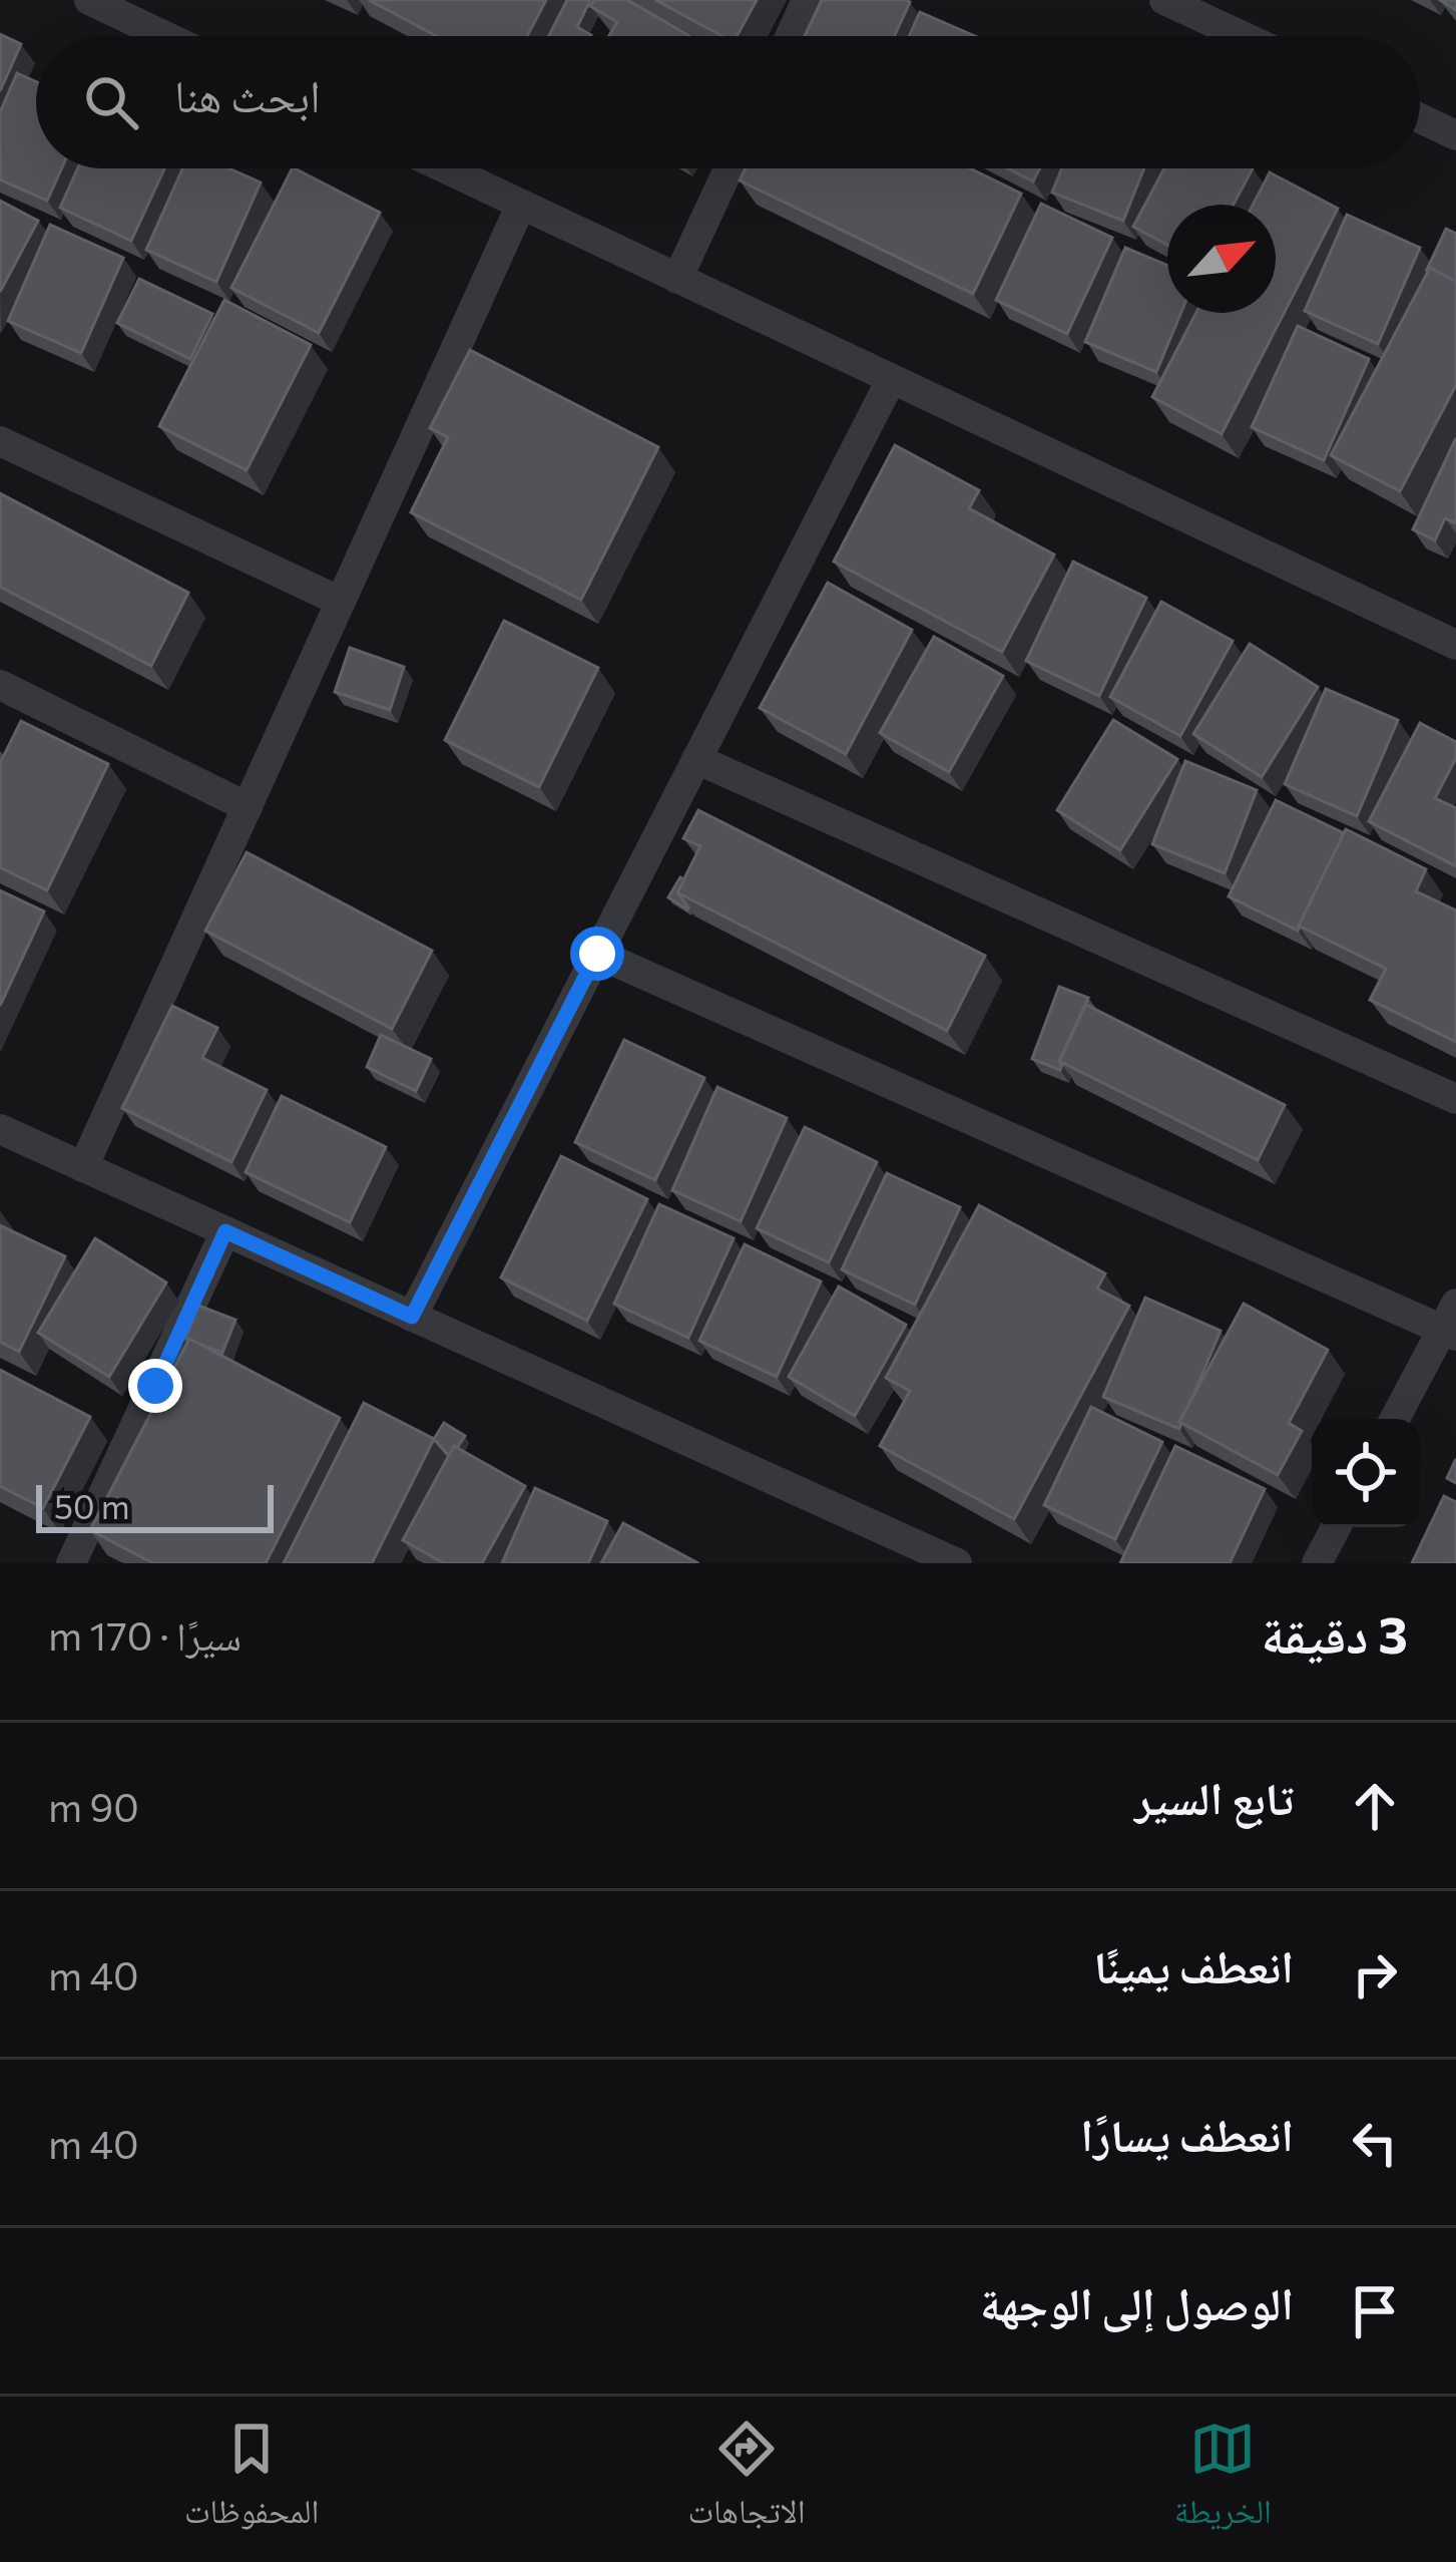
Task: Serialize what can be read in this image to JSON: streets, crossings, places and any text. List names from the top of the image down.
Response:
{
  "scale_bar": "50 m",
  "north": "top right",
  "page": {
    "search": "ابحث هنا",
    "scale": "50 m",
    "heading": ["3 دقيقة", "سيرًا · 170 m"],
    "list": [
      ["تابع السير", "90 m"],
      ["انعطف يمينًا", "40 m"],
      ["انعطف يسارًا", "40 m"],
      "الوصول إلى الوجهة"
    ],
    "nav": ["الخريطة", "الاتجاهات", "المحفوظات"]
  }
}
